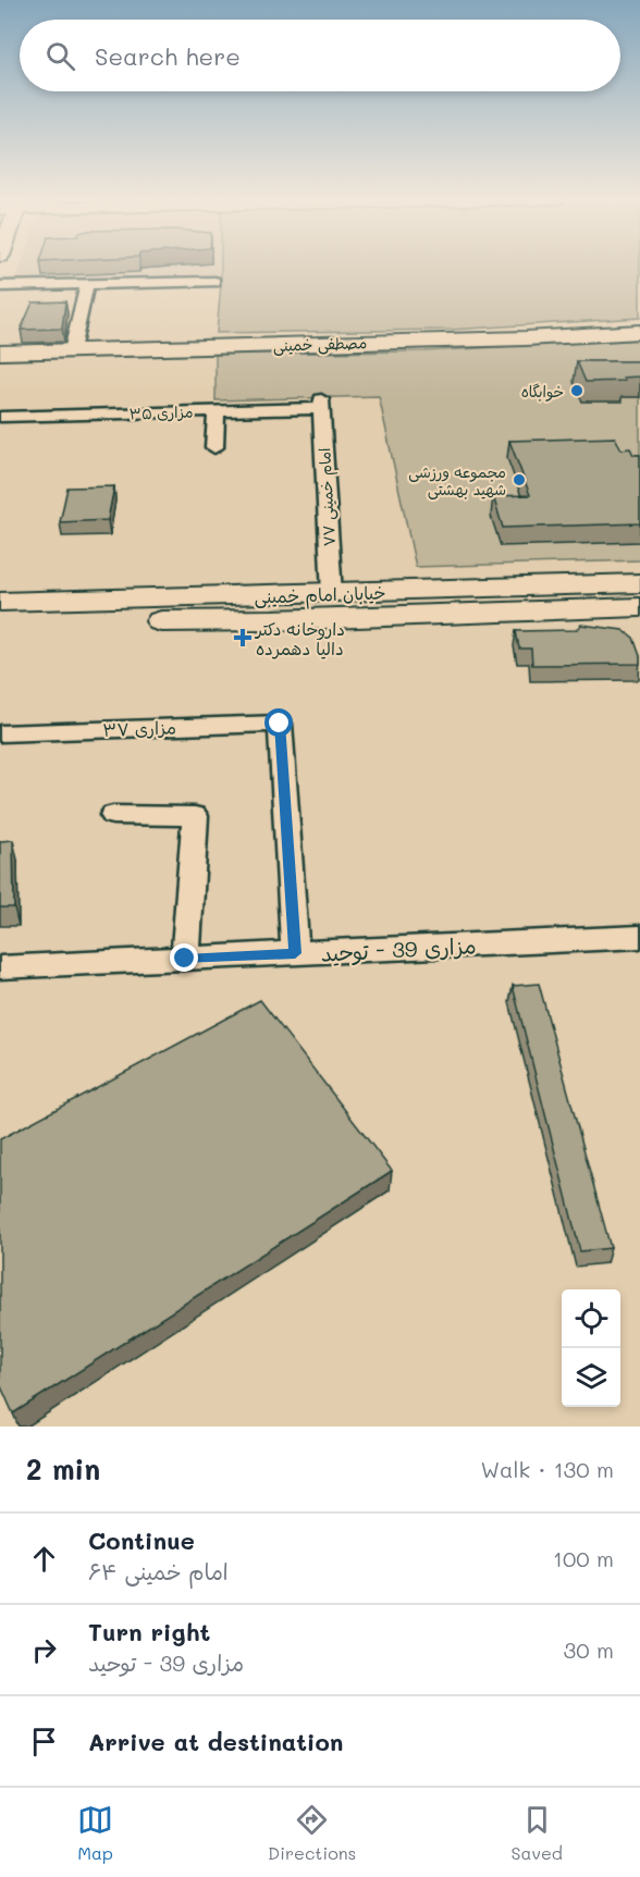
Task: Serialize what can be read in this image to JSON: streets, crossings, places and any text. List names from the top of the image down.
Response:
{
  "streets": {
    "main road": ["مصطفی خمینی", "خیابان امام خمینی"],
    "street": [
      "مزاری ۳۵",
      "امام خمینی ۷۷",
      "مزاری ۳۷",
      "مزاری 39 - توحید"
    ]
  },
  "crossings": [
    ["مزاری ۳۵", "امام خمینی ۷۷"],
    ["امام خمینی ۷۷", "خیابان امام خمینی"],
    ["مزاری ۳۷", "مزاری 39 - توحید"]
  ],
  "places": {
    "other": ["خوابگاه", "مجموعه ورزشی شهید بهشتی"],
    "health": ["داروخانه دکتر دالیا دهمرده"]
  },
  "page": {
    "search": "Search here",
    "heading": ["2 min", "Walk · 130 m"],
    "list": [
      ["Continue", "امام خمینی ۶۴", "100 m"],
      ["Turn right", "مزاری 39 - توحید", "30 m"],
      "Arrive at destination"
    ],
    "nav": ["Map", "Directions", "Saved"]
  }
}
